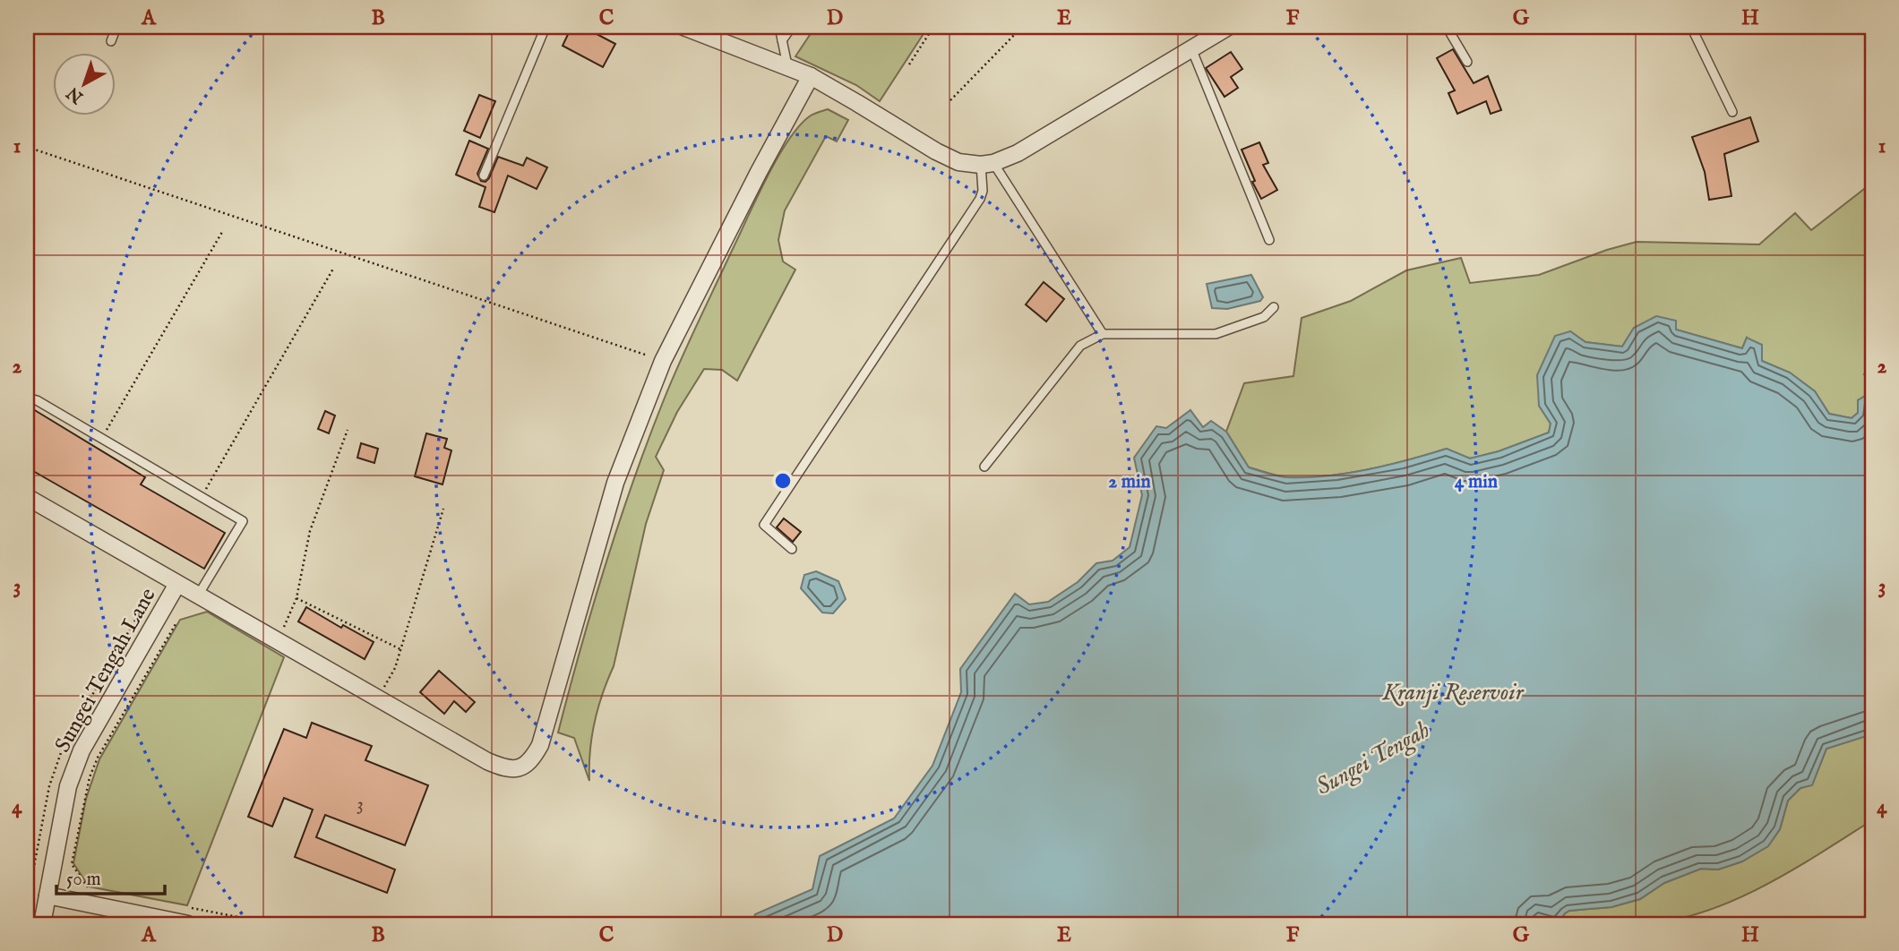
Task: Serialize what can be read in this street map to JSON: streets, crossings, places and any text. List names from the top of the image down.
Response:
{
  "streets": {
    "street": ["Sungei Tengah Lane"]
  },
  "water": ["Kranji Reservoir", "Sungei Tengah"],
  "house_numbers": ["3"],
  "scale_bar": "50 m",
  "north": "bottom left",
  "grid": {
    "columns": [
      "A",
      "B",
      "C",
      "D",
      "E",
      "F",
      "G",
      "H"
    ],
    "rows": [
      "1",
      "2",
      "3",
      "4"
    ]
  },
  "rings": ["2 min", "4 min"]
}
